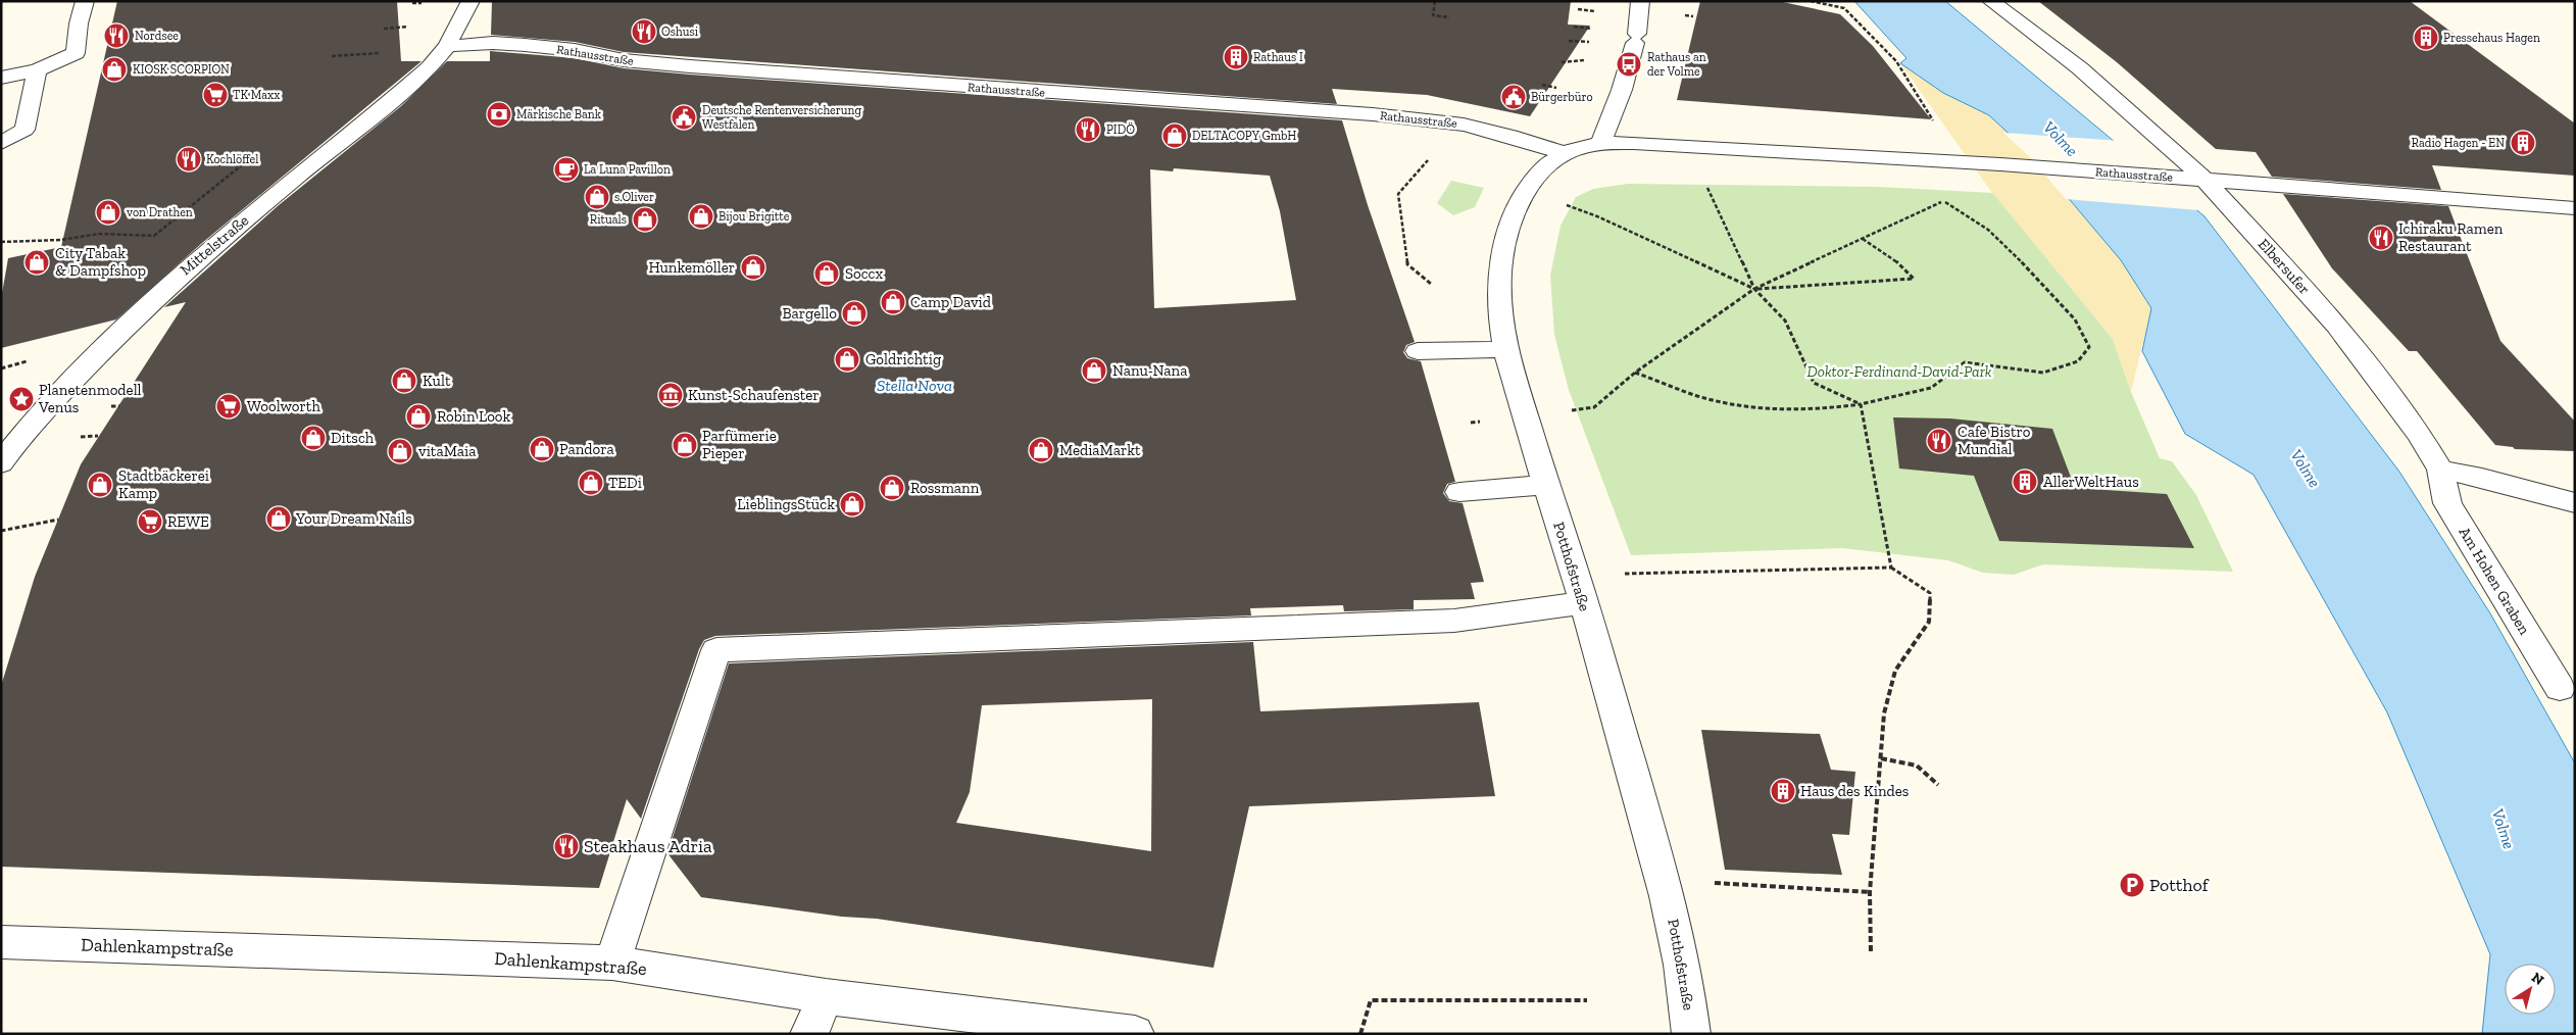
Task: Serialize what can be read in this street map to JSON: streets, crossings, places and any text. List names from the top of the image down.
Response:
{
  "streets": {
    "street": [
      "Rathausstraße",
      "Mittelstraße",
      "Elbersufer",
      "Potthofstraße",
      "Am Hohen Graben",
      "Dahlenkampstraße"
    ]
  },
  "crossings": [
    ["Rathausstraße", "Mittelstraße"],
    ["Rathausstraße", "Elbersufer"],
    ["Rathausstraße", "Potthofstraße"],
    ["Elbersufer", "Am Hohen Graben"]
  ],
  "water": ["Volme", "Stella Nova"],
  "parks": ["Doktor-Ferdinand-David-Park"],
  "places": {
    "restaurant": [
      "Oshusi",
      "Nordsee",
      "PIDÖ",
      "Kochlöffel",
      "Ichiraku Ramen Restaurant",
      "Cafe Bistro Mundial",
      "Steakhaus Adria"
    ],
    "building": [
      "Pressehaus Hagen",
      "Rathaus I",
      "Radio Hagen - EN",
      "AllerWeltHaus",
      "Haus des Kindes"
    ],
    "bus stop": ["Rathaus an der Volme"],
    "shop": [
      "KIOSK SCORPION",
      "DELTACOPY GmbH",
      "s.Oliver",
      "von Drathen",
      "Bijou Brigitte",
      "Rituals",
      "City Tabak & Dampfshop",
      "Hunkemöller",
      "Soccx",
      "Camp David",
      "Bargello",
      "Goldrichtig",
      "Nanu-Nana",
      "Kult",
      "Robin Look",
      "Ditsch",
      "Parfümerie Pieper",
      "Pandora",
      "MediaMarkt",
      "vitaMaia",
      "TEDi",
      "Stadtbäckerei Kamp",
      "Rossmann",
      "LieblingsStück",
      "Your Dream Nails"
    ],
    "supermarket": ["TK Maxx", "Woolworth", "REWE"],
    "public building": ["Bürgerbüro", "Deutsche Rentenversicherung Westfalen"],
    "bank": ["Märkische Bank"],
    "cafe": ["La Luna Pavillon"],
    "museum": ["Kunst-Schaufenster"],
    "place": ["Planetenmodell Venus"],
    "parking": ["Potthof"]
  },
  "north": "top right"
}
